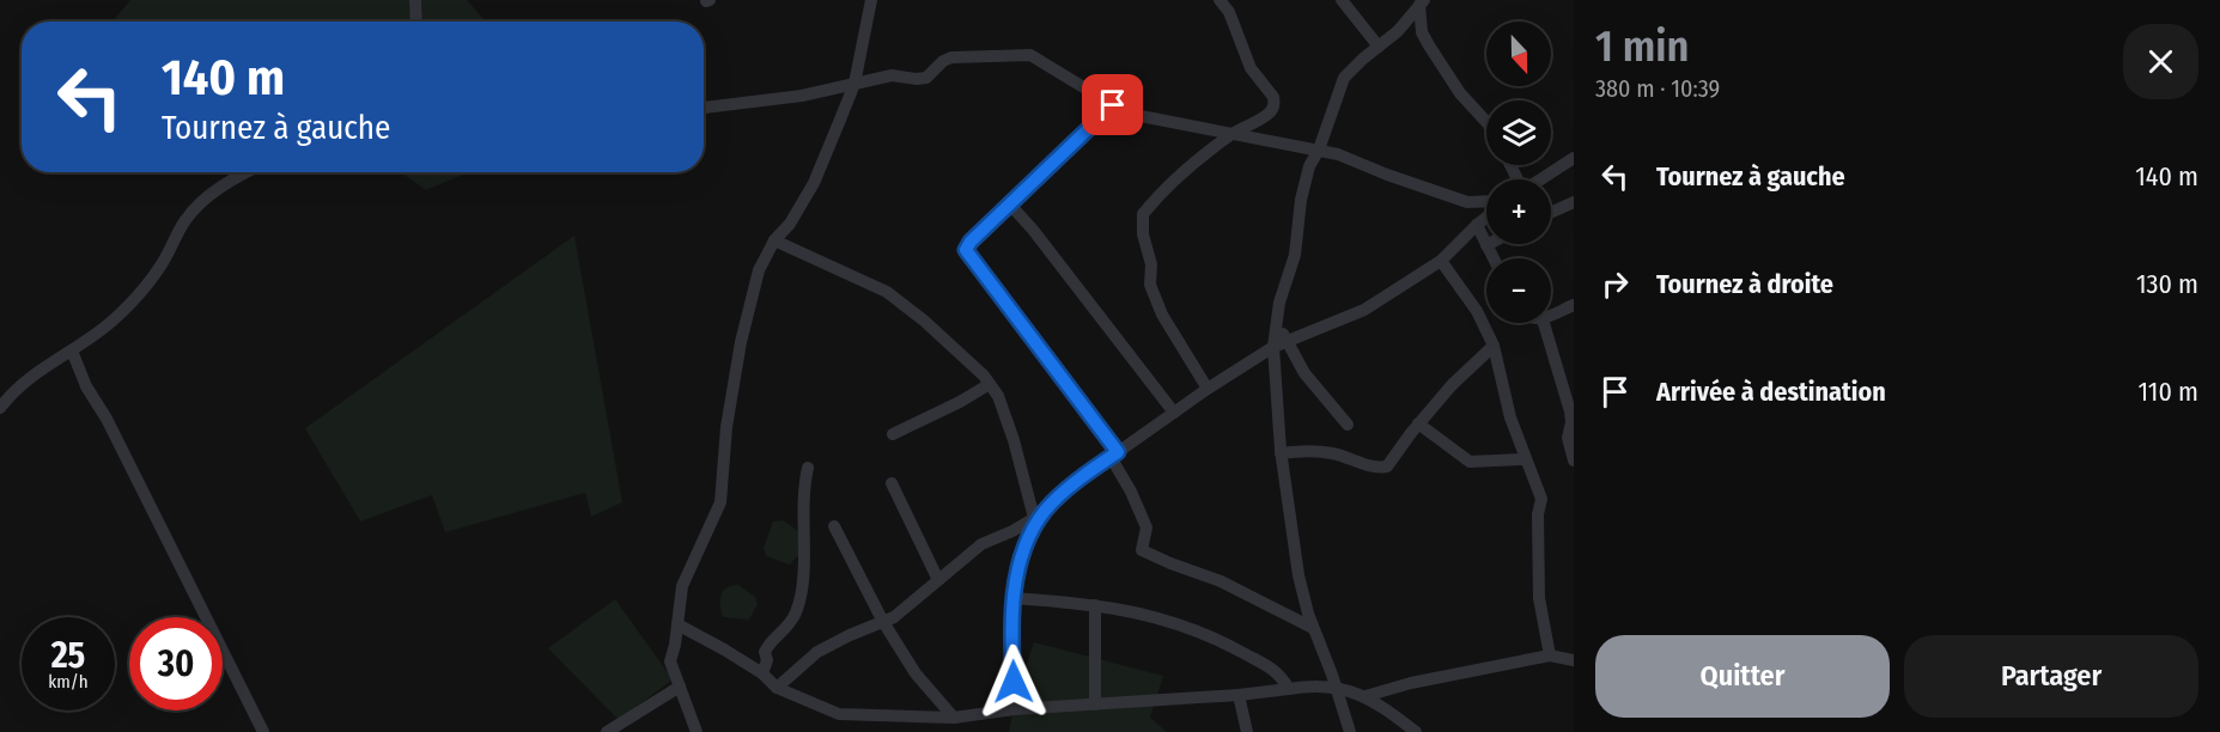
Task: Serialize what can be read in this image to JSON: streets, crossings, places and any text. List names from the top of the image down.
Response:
{
  "north": "bottom",
  "page": {
    "heading": ["1 min", "380 m · 10:39"],
    "map_buttons": ["+", "−"],
    "turn": ["140 m", "Tournez à gauche"],
    "list": [
      {
        "name": "Tournez à gauche",
        "value": "140 m"
      },
      {
        "name": "Tournez à droite",
        "value": "130 m"
      },
      {
        "name": "Arrivée à destination",
        "value": "110 m"
      }
    ],
    "speed": "25 km/h",
    "limit": "30",
    "buttons": ["Quitter", "Partager"]
  }
}
